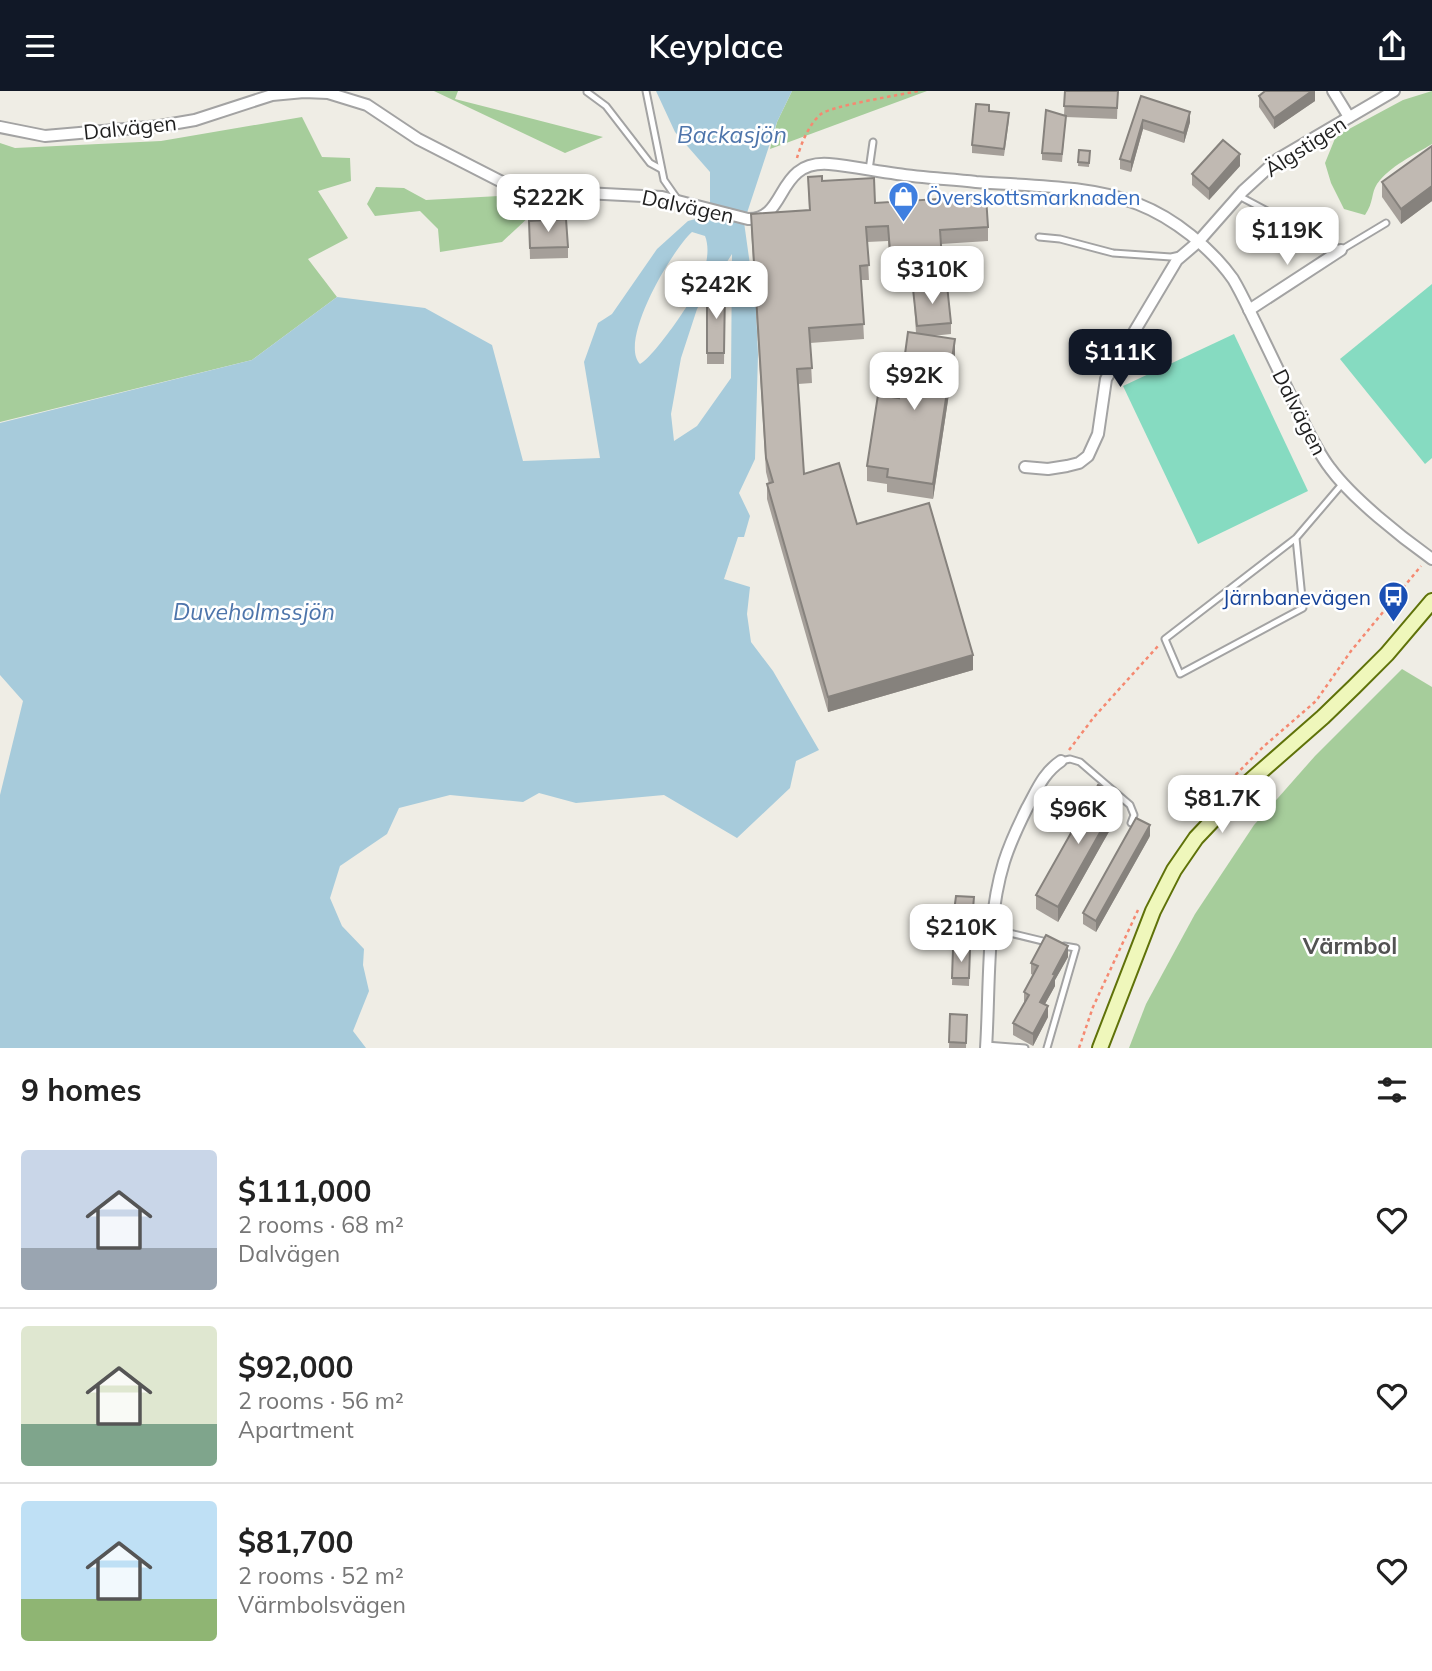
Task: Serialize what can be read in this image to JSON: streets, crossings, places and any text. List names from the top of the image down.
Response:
{
  "streets": {
    "street": ["Dalvägen", "Älgstigen"]
  },
  "crossings": [
    ["Dalvägen", "Älgstigen"]
  ],
  "districts": ["Värmbol"],
  "water": ["Backasjön", "Duveholmssjön"],
  "places": {
    "shop": ["Överskottsmarknaden"],
    "bus stop": ["Järnbanevägen"]
  },
  "page": {
    "header": "Keyplace",
    "price": [
      "$222K",
      "$119K",
      "$310K",
      "$242K",
      "$111K",
      "$92K",
      "$81.7K",
      "$96K",
      "$210K"
    ],
    "heading": "9 homes",
    "list": [
      {
        "name": "$111,000",
        "note": "2 rooms · 68 m² · Dalvägen"
      },
      {
        "name": "$92,000",
        "note": "2 rooms · 56 m² · Apartment"
      },
      {
        "name": "$81,700",
        "note": "2 rooms · 52 m² · Värmbolsvägen"
      }
    ]
  }
}
